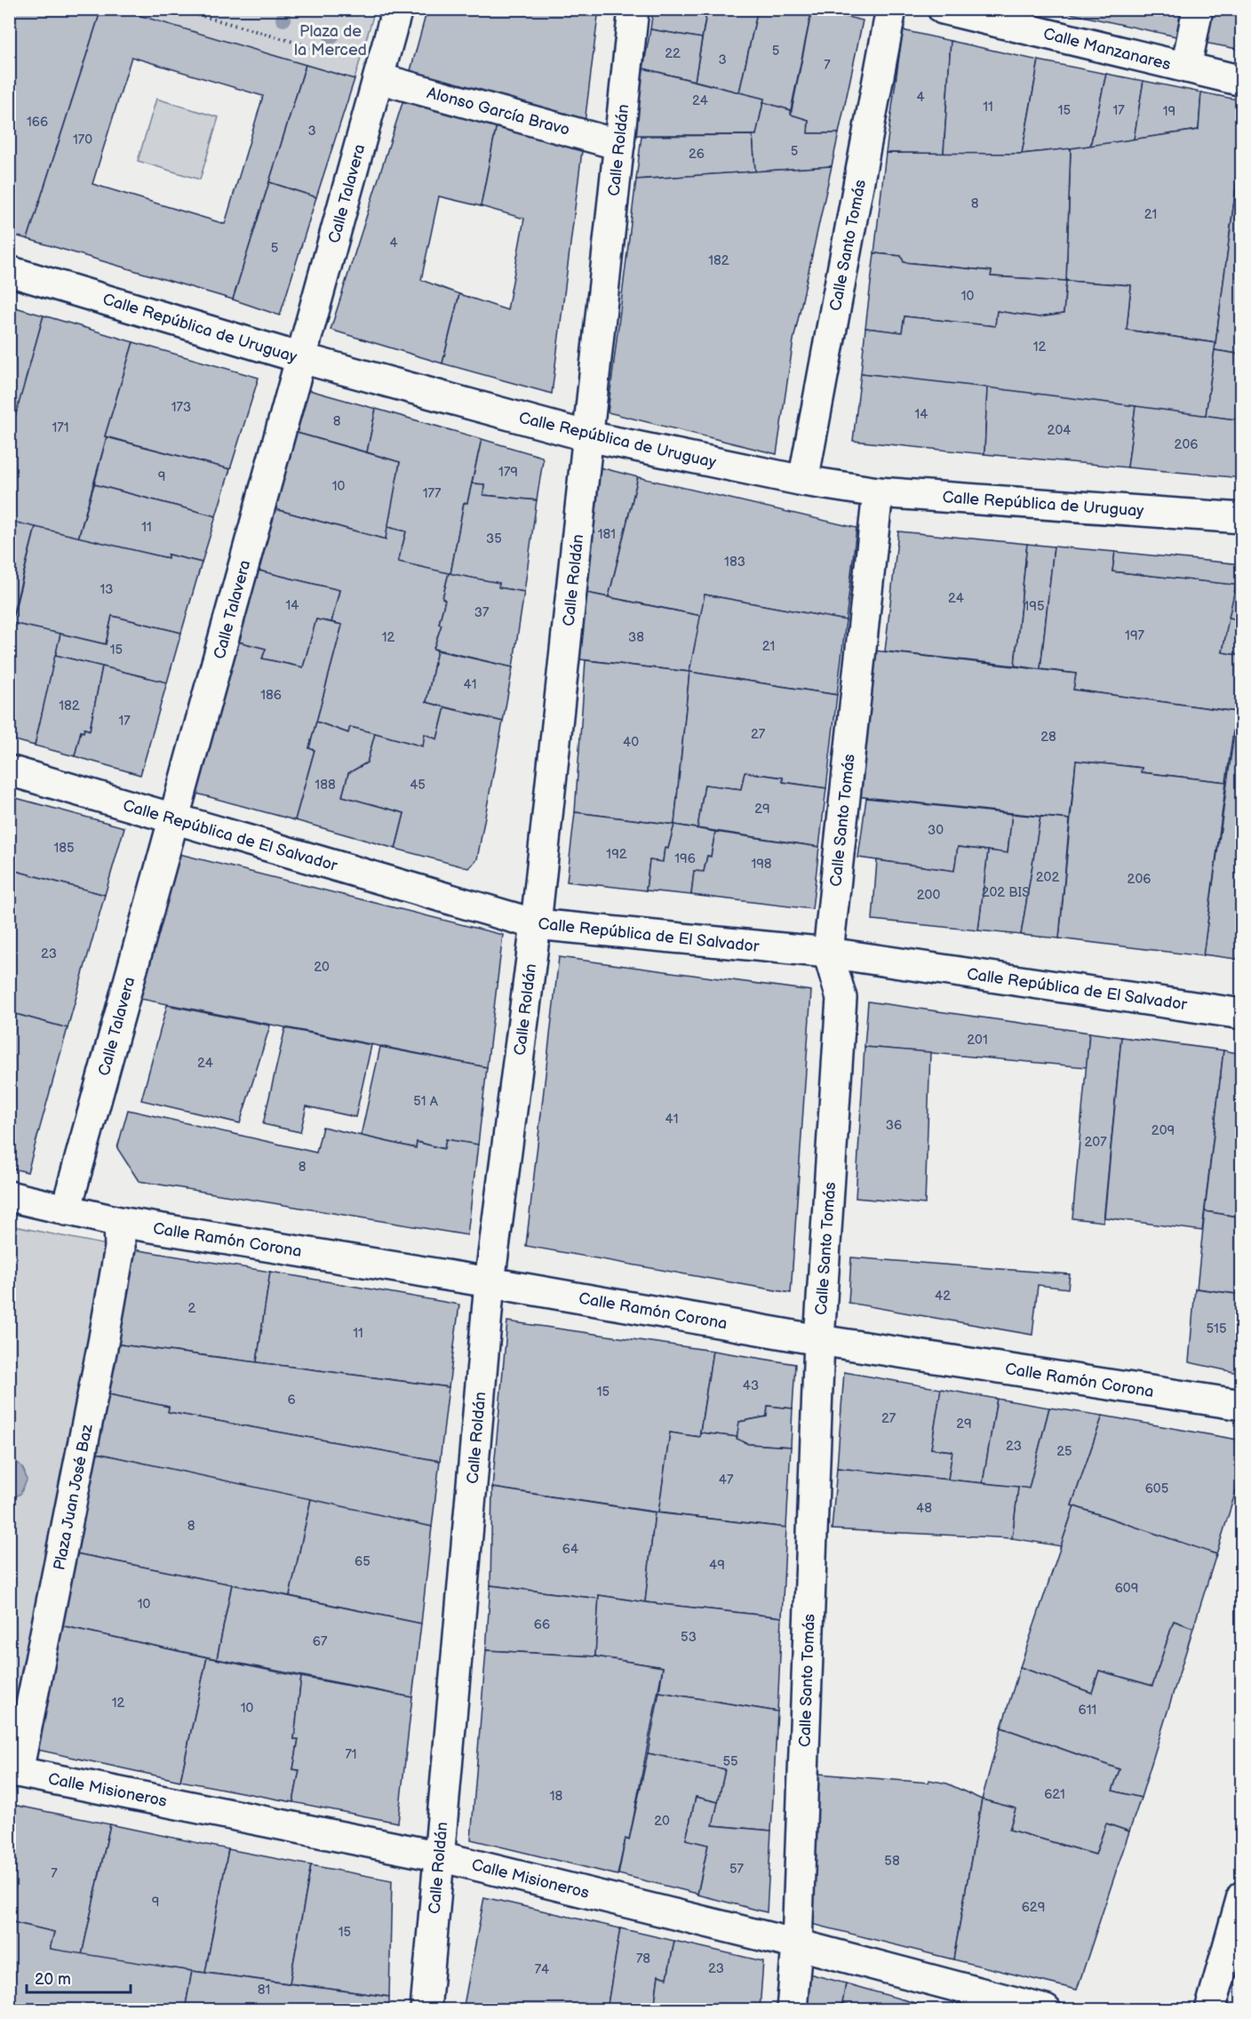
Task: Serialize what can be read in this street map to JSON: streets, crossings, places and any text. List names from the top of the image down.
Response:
{
  "streets": {
    "street": [
      "Calle Manzanares",
      "Alonso García Bravo",
      "Calle Roldán",
      "Calle Talavera",
      "Calle Santo Tomás",
      "Calle República de Uruguay",
      "Calle República de El Salvador",
      "Calle Ramón Corona",
      "Plaza Juan José Baz",
      "Calle Misioneros"
    ]
  },
  "crossings": [
    ["Alonso García Bravo", "Calle Roldán"],
    ["Alonso García Bravo", "Calle Talavera"],
    ["Calle Roldán", "Calle República de Uruguay"],
    ["Calle Roldán", "Calle República de El Salvador"],
    ["Calle Roldán", "Calle Ramón Corona"],
    ["Calle Roldán", "Calle Misioneros"],
    ["Calle Talavera", "Calle República de Uruguay"],
    ["Calle Talavera", "Calle República de El Salvador"],
    ["Calle Talavera", "Calle Ramón Corona"],
    ["Calle Santo Tomás", "Calle República de Uruguay"],
    ["Calle Santo Tomás", "Calle República de El Salvador"],
    ["Calle Santo Tomás", "Calle Ramón Corona"],
    ["Calle Santo Tomás", "Calle Misioneros"],
    ["Calle Ramón Corona", "Plaza Juan José Baz"],
    ["Plaza Juan José Baz", "Calle Misioneros"]
  ],
  "parks": ["Plaza de la Merced"],
  "house_numbers": [
    "5",
    "22",
    "3",
    "7",
    "4",
    "24",
    "11",
    "15",
    "17",
    "19",
    "166",
    "3",
    "170",
    "5",
    "26",
    "8",
    "21",
    "4",
    "5",
    "182",
    "10",
    "12",
    "173",
    "14",
    "8",
    "171",
    "204",
    "206",
    "179",
    "9",
    "10",
    "177",
    "11",
    "181",
    "35",
    "183",
    "13",
    "24",
    "14",
    "195",
    "37",
    "197",
    "12",
    "38",
    "21",
    "15",
    "41",
    "186",
    "182",
    "17",
    "27",
    "28",
    "40",
    "188",
    "45",
    "29",
    "30",
    "185",
    "192",
    "196",
    "198",
    "202",
    "206",
    "202 BIS",
    "200",
    "23",
    "20",
    "201",
    "24",
    "51 A",
    "41",
    "36",
    "209",
    "207",
    "8",
    "42",
    "2",
    "515",
    "11",
    "43",
    "15",
    "6",
    "27",
    "29",
    "23",
    "25",
    "47",
    "605",
    "48",
    "8",
    "64",
    "65",
    "49",
    "609",
    "10",
    "66",
    "53",
    "67",
    "12",
    "10",
    "611",
    "71",
    "55",
    "621",
    "18",
    "20",
    "58",
    "57",
    "7",
    "9",
    "629",
    "15",
    "78",
    "23",
    "74",
    "81"
  ],
  "scale_bar": "20 m"
}
